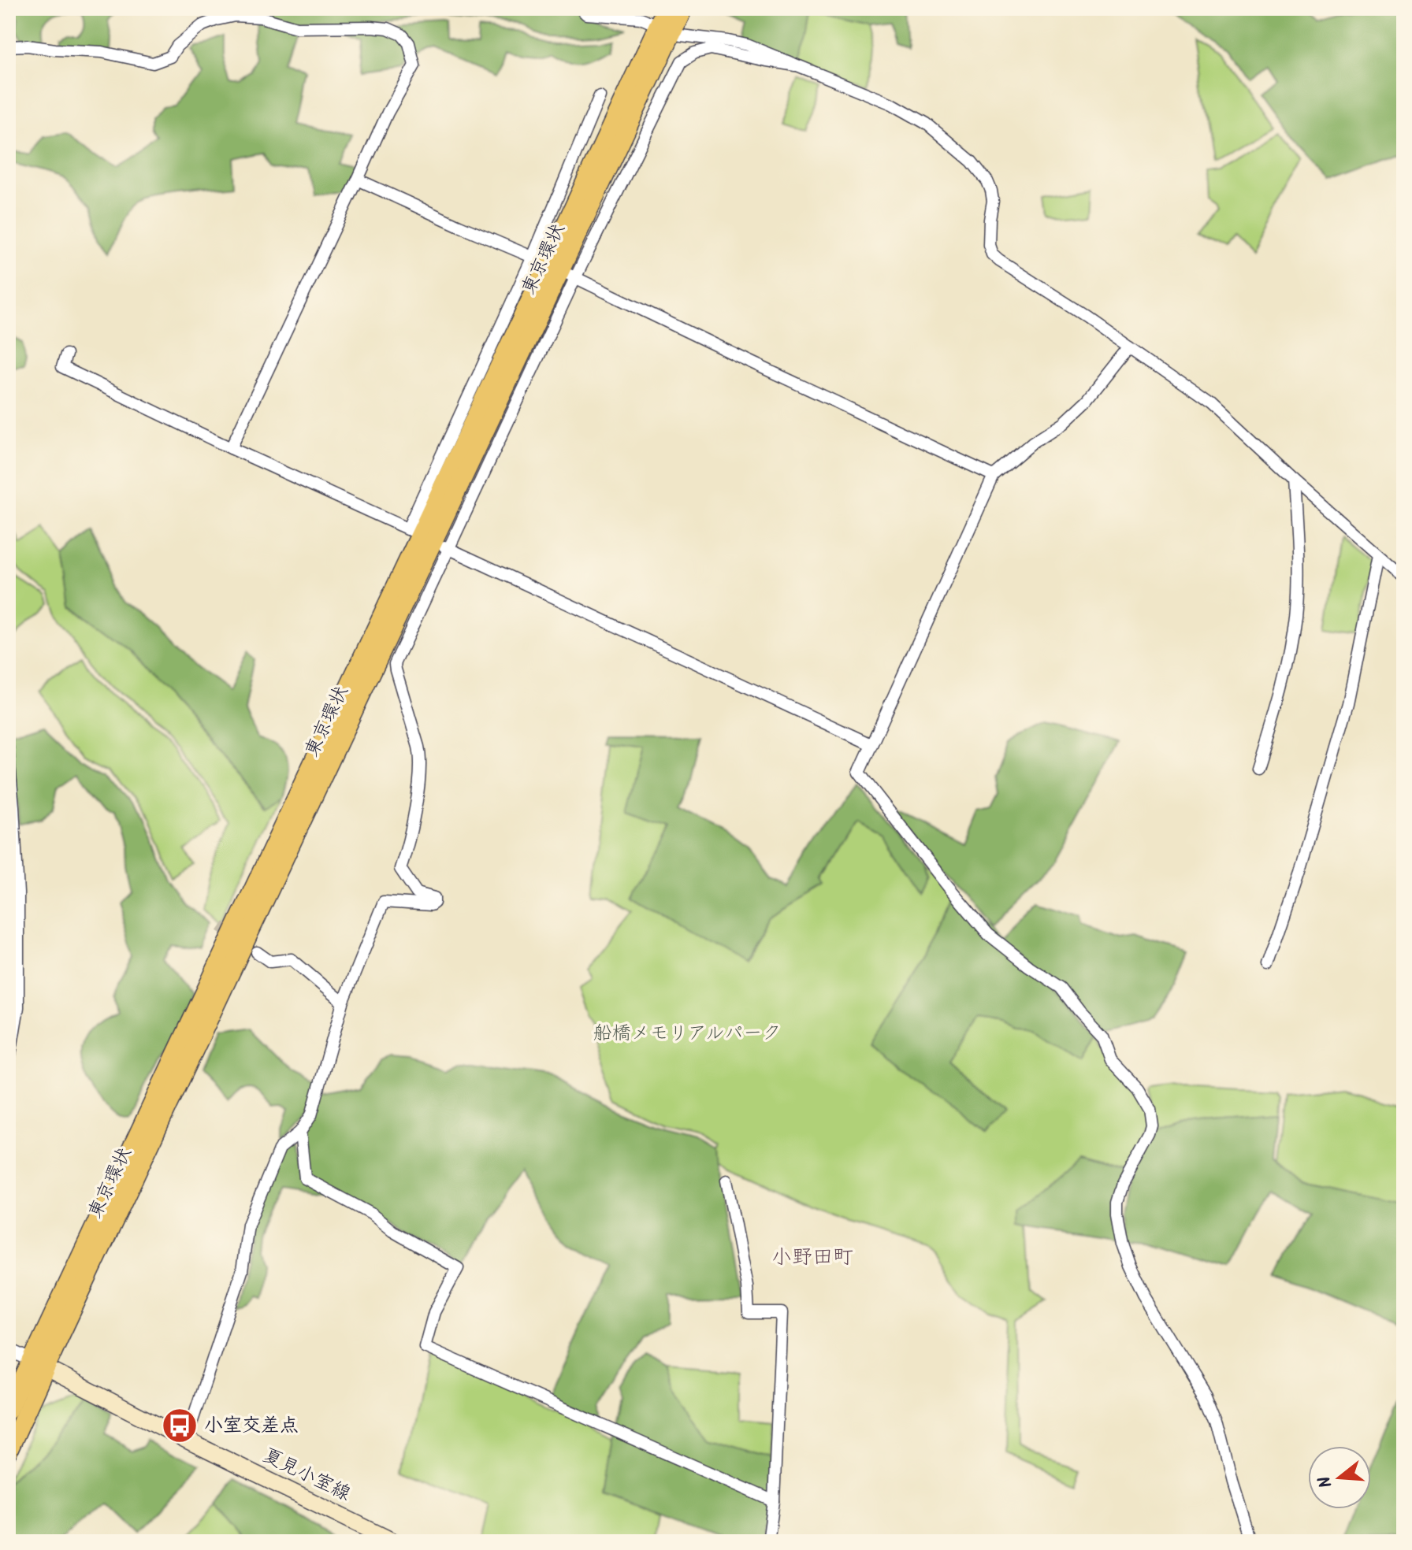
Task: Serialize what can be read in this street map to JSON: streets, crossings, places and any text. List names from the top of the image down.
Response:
{
  "streets": {
    "highway": ["東京環状"],
    "main road": ["夏見小室線"]
  },
  "crossings": [
    ["東京環状", "夏見小室線"]
  ],
  "districts": ["小野田町"],
  "parks": ["船橋メモリアルパーク"],
  "places": {
    "bus stop": ["小室交差点"]
  },
  "north": "left"
}
